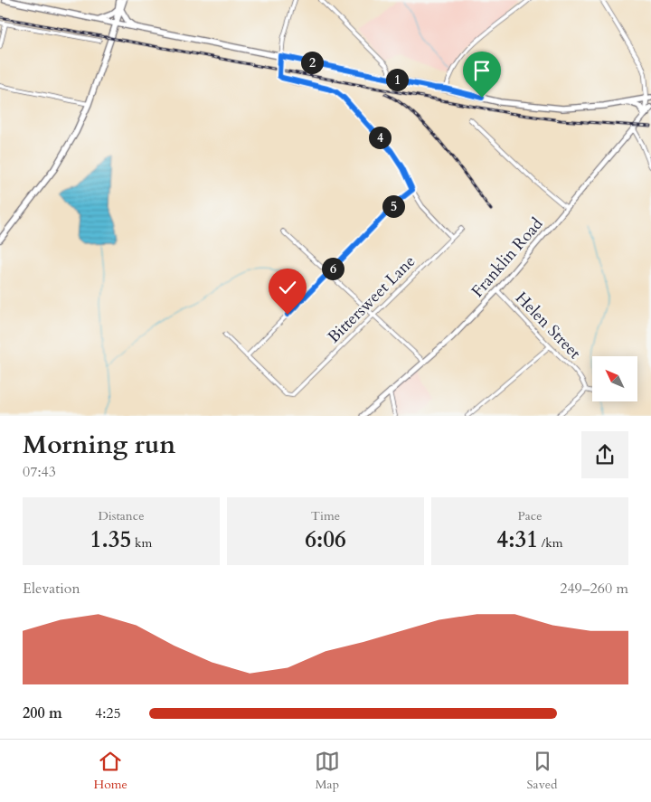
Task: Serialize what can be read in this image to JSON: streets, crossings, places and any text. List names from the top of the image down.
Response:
{
  "streets": {
    "main road": ["Franklin Road"],
    "street": ["Bittersweet Lane", "Helen Street"]
  },
  "crossings": [
    ["Franklin Road", "Helen Street"]
  ],
  "north": "top left",
  "page": {
    "pins": [
      "2",
      "1",
      "4",
      "5",
      "6"
    ],
    "heading": ["Morning run", "07:43"],
    "stats": [
      ["Distance", "1.35 km"],
      ["Time", "6:06"],
      ["Pace", "4:31 /km"]
    ],
    "chart": ["Elevation", "249–260 m"],
    "list": [
      {
        "name": "200 m",
        "note": "4:25"
      }
    ],
    "tabs": ["Home", "Map", "Saved"]
  }
}
